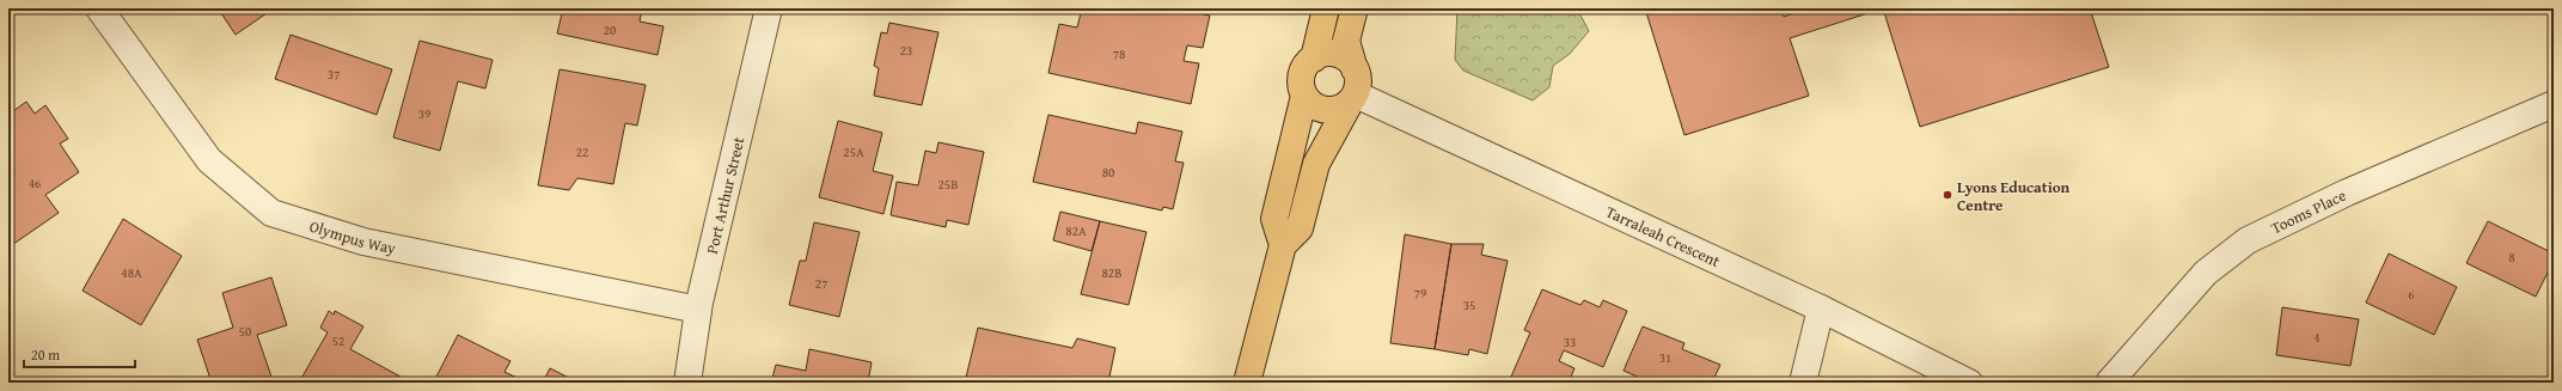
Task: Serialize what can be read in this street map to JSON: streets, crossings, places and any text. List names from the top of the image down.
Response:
{
  "streets": {
    "street": [
      "Port Arthur Street",
      "Tooms Place",
      "Tarraleah Crescent",
      "Olympus Way"
    ]
  },
  "crossings": [
    ["Port Arthur Street", "Olympus Way"]
  ],
  "places": ["Lyons Education Centre"],
  "house_numbers": [
    "20",
    "23",
    "78",
    "37",
    "39",
    "22",
    "25A",
    "80",
    "46",
    "25B",
    "82A",
    "8",
    "48A",
    "82B",
    "27",
    "79",
    "6",
    "35",
    "50",
    "4",
    "52",
    "33",
    "31"
  ],
  "scale_bar": "20 m"
}
